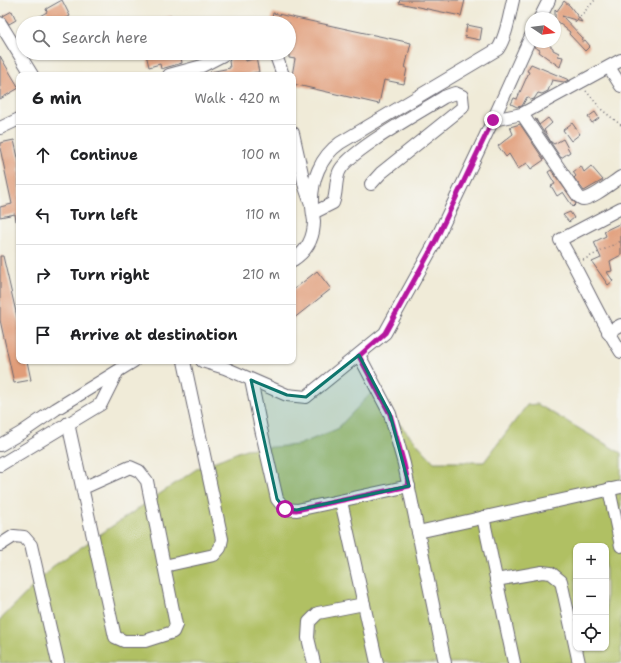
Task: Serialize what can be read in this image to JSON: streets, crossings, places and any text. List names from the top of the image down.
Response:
{
  "north": "right",
  "page": {
    "search": "Search here",
    "heading": ["6 min", "Walk · 420 m"],
    "list": [
      ["Continue", "100 m"],
      ["Turn left", "110 m"],
      ["Turn right", "210 m"],
      "Arrive at destination"
    ],
    "map_buttons": ["+", "−"]
  }
}
